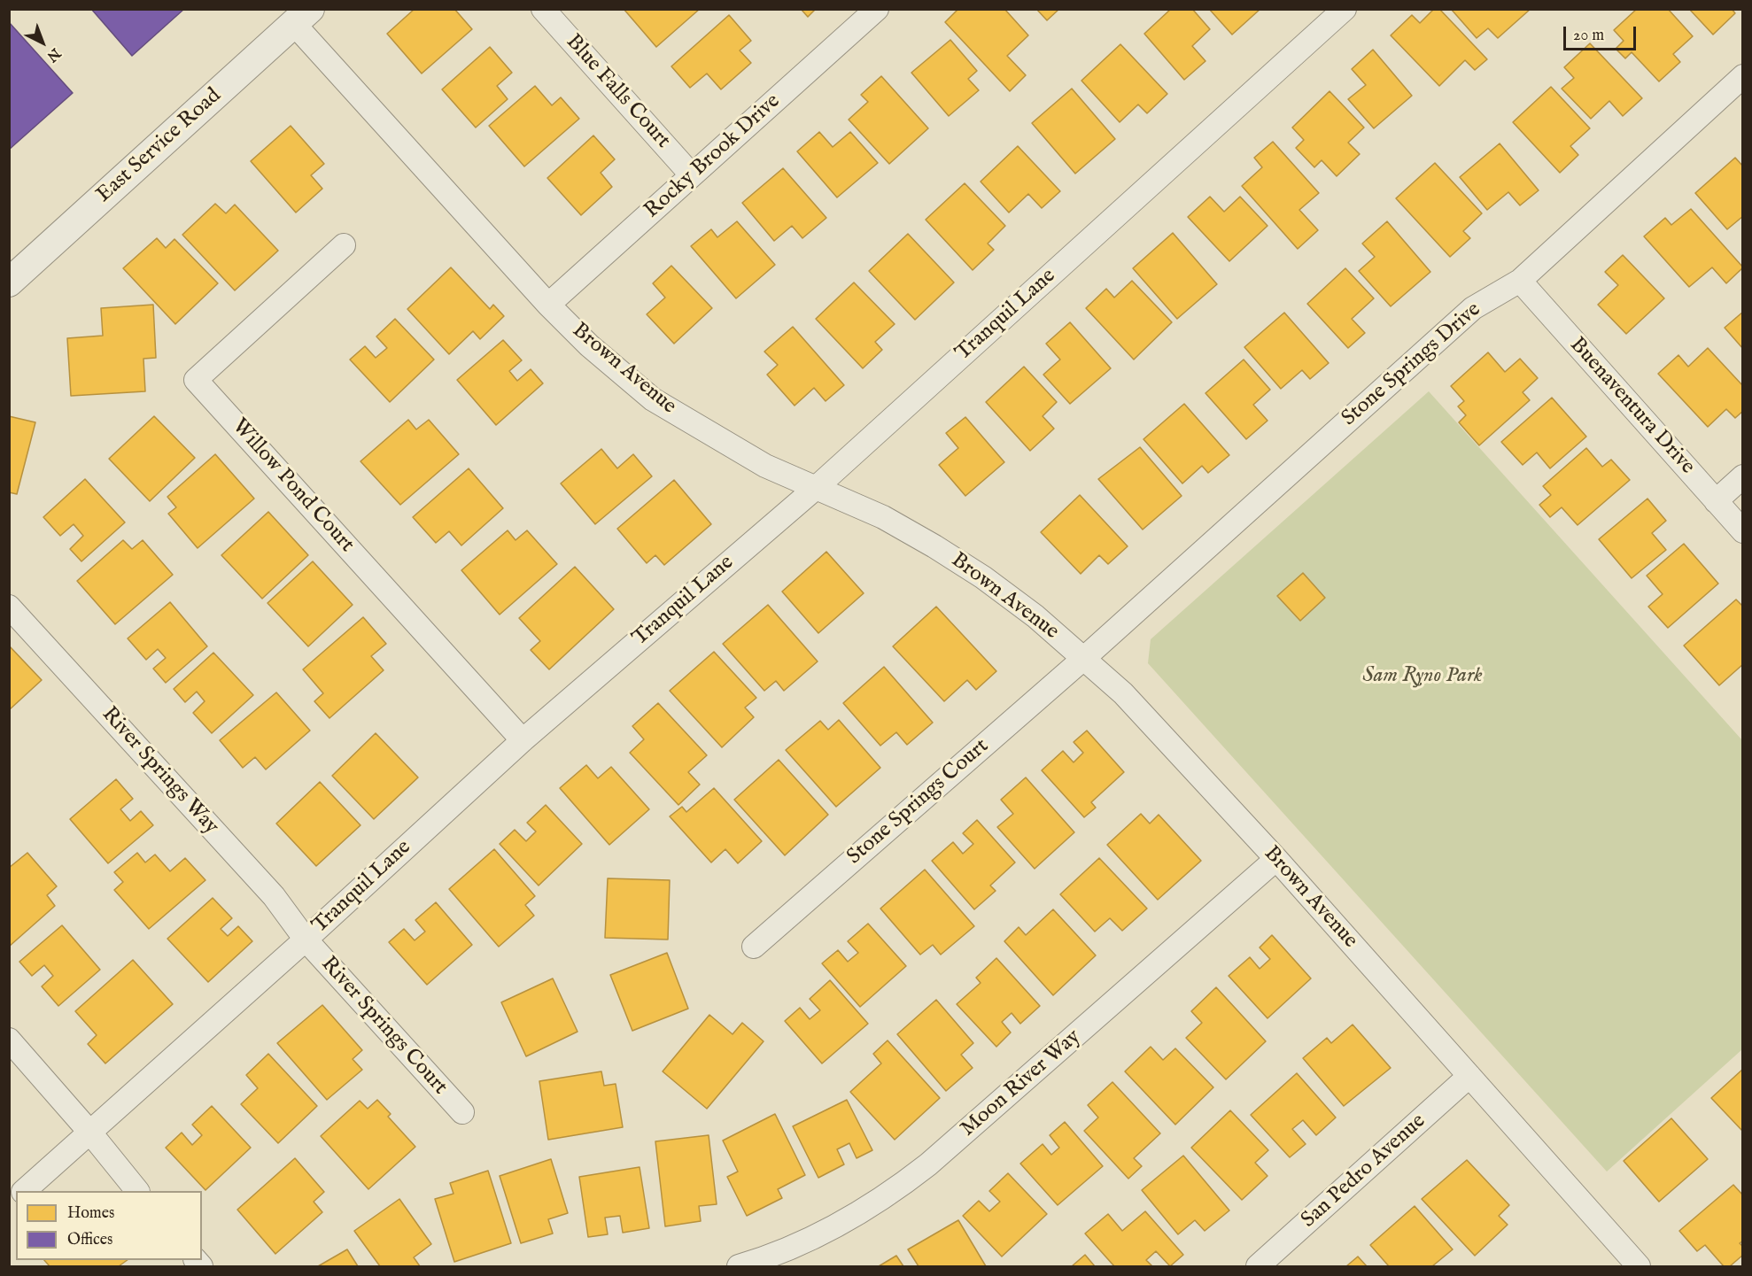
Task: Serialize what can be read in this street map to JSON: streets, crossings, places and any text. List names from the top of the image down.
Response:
{
  "streets": {
    "street": [
      "Blue Falls Court",
      "East Service Road",
      "Rocky Brook Drive",
      "Tranquil Lane",
      "Stone Springs Drive",
      "Brown Avenue",
      "Buenaventura Drive",
      "Willow Pond Court",
      "River Springs Way",
      "Stone Springs Court",
      "River Springs Court",
      "Moon River Way",
      "San Pedro Avenue"
    ]
  },
  "crossings": [
    ["Blue Falls Court", "Rocky Brook Drive"],
    ["East Service Road", "Brown Avenue"],
    ["Rocky Brook Drive", "Brown Avenue"],
    ["Tranquil Lane", "Brown Avenue"],
    ["Tranquil Lane", "Willow Pond Court"],
    ["Tranquil Lane", "River Springs Way"],
    ["Tranquil Lane", "River Springs Court"],
    ["Stone Springs Drive", "Brown Avenue"],
    ["Stone Springs Drive", "Buenaventura Drive"],
    ["Stone Springs Drive", "Stone Springs Court"],
    ["Brown Avenue", "Stone Springs Court"],
    ["Brown Avenue", "Moon River Way"],
    ["Brown Avenue", "San Pedro Avenue"],
    ["River Springs Way", "River Springs Court"]
  ],
  "parks": ["Sam Ryno Park"],
  "legend": ["Homes", "Offices"],
  "scale_bar": "20 m",
  "north": "bottom right"
}
